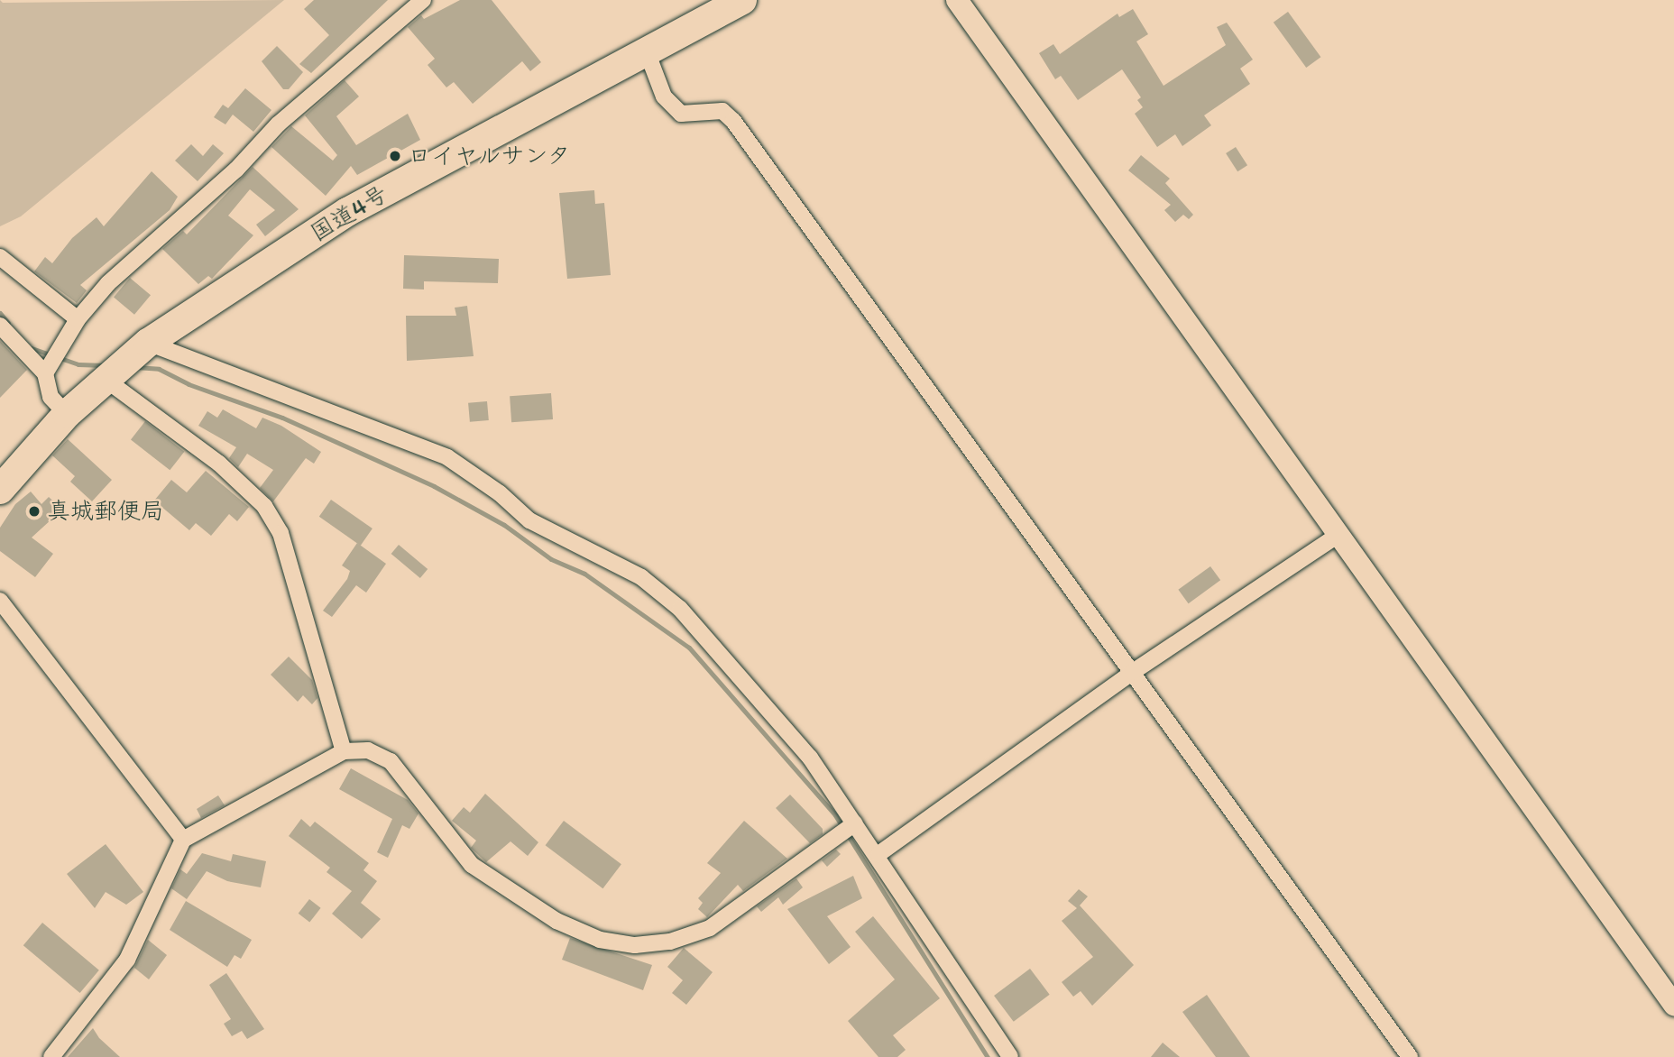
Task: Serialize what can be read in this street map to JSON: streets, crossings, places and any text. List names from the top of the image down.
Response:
{
  "streets": {
    "highway": ["国道4号"]
  },
  "places": ["ロイヤルサンタ", "真城郵便局"]
}
